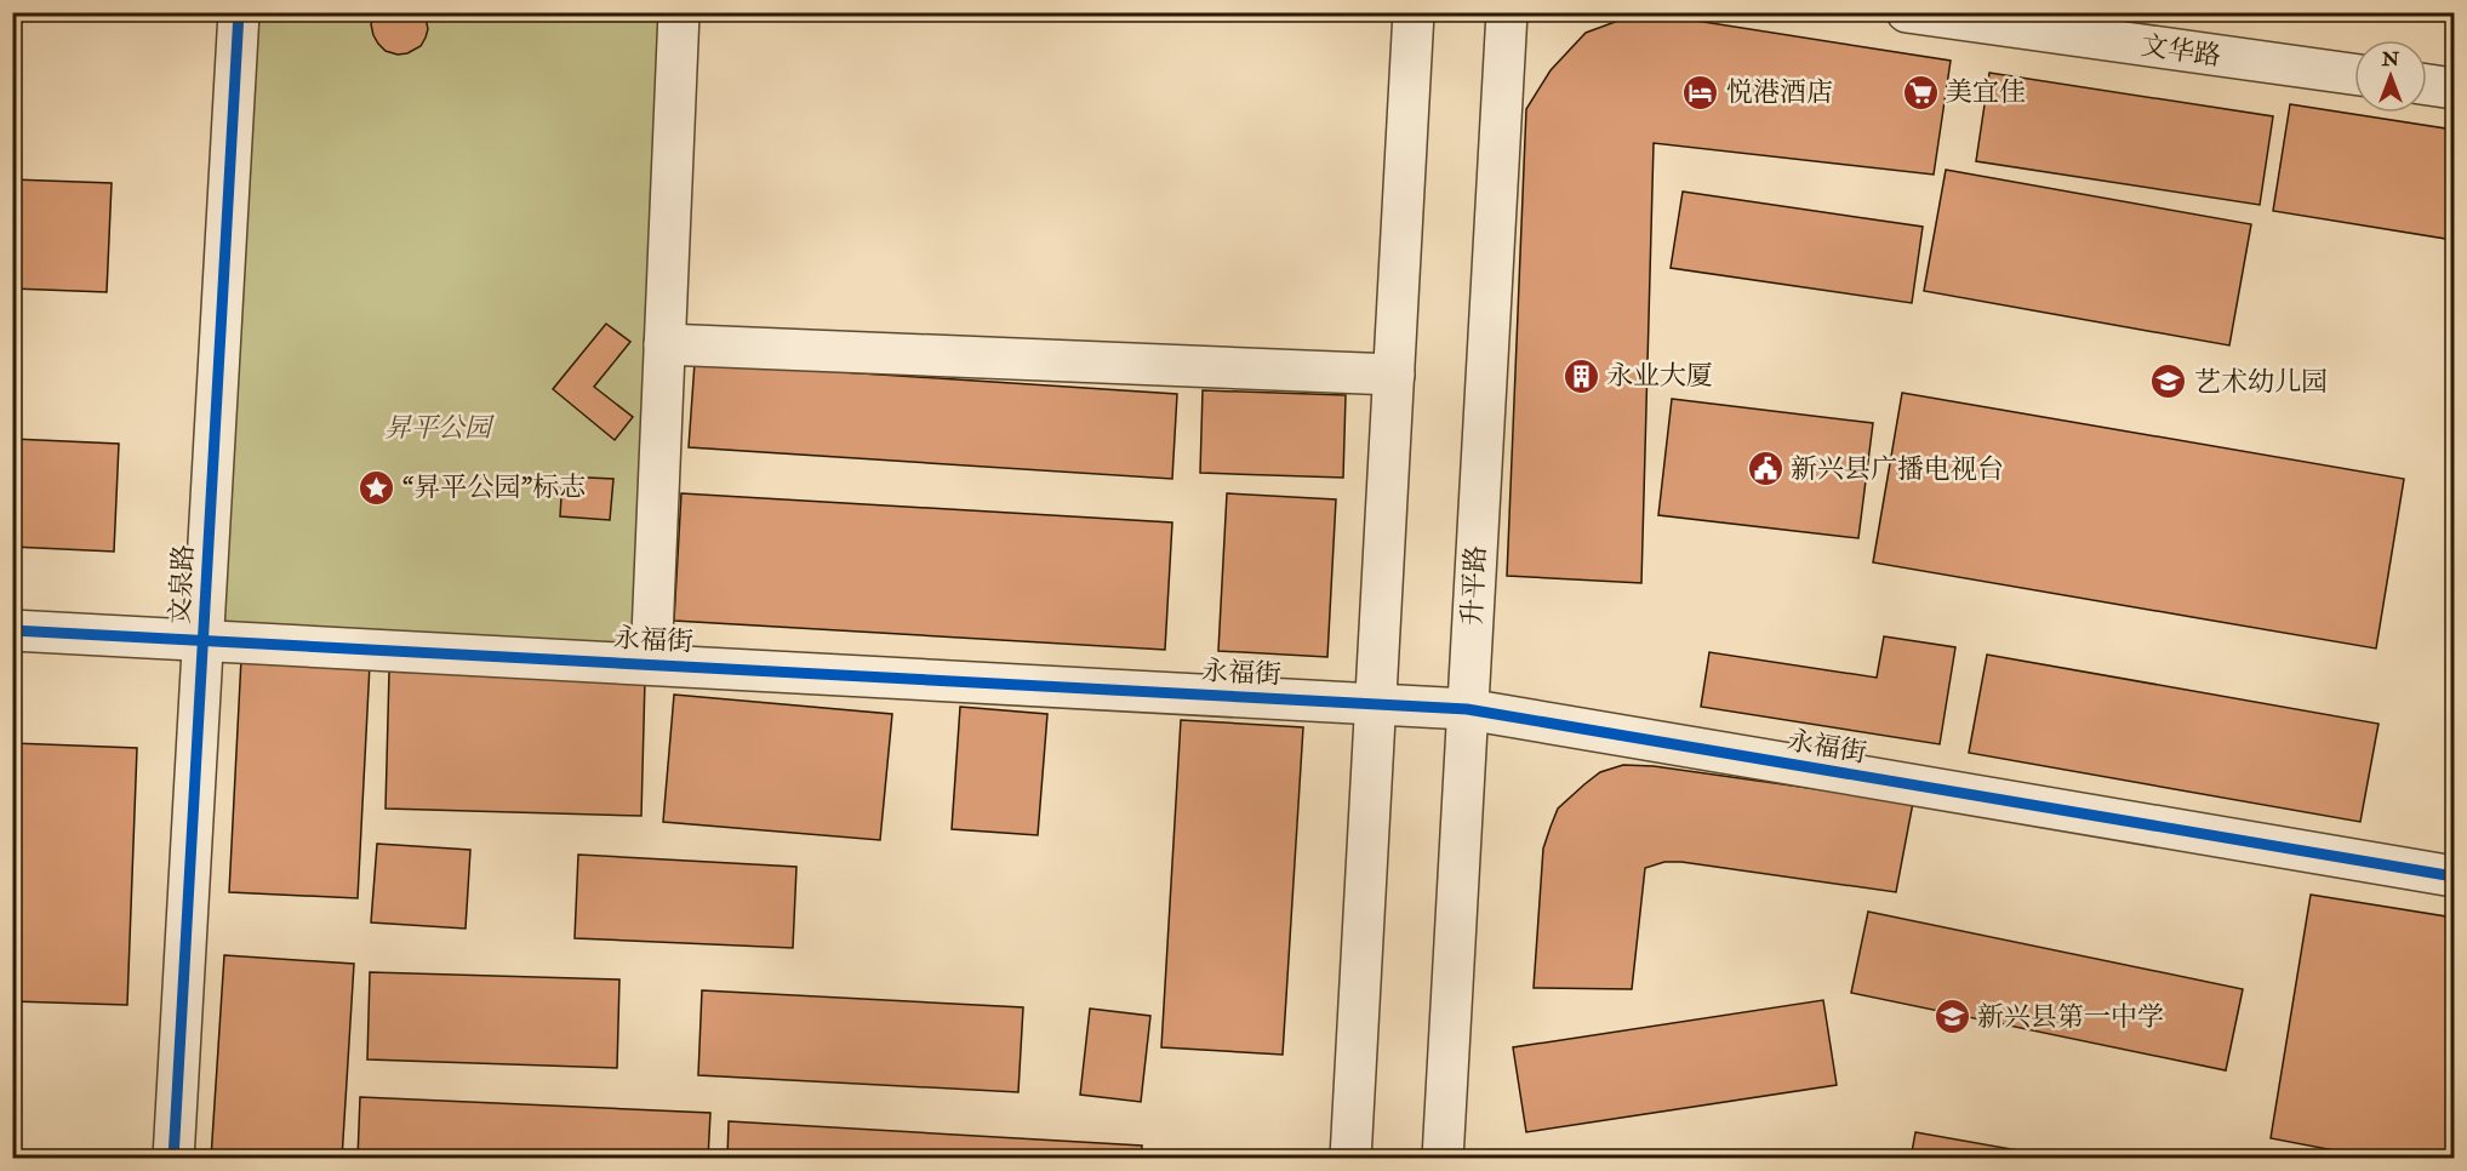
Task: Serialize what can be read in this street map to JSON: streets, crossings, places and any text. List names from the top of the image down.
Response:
{
  "streets": {
    "street": [
      "文华路",
      "文泉路",
      "升平路",
      "永福街"
    ]
  },
  "crossings": [
    ["文泉路", "永福街"],
    ["升平路", "永福街"]
  ],
  "parks": ["昇平公园"],
  "places": {
    "hotel": ["悦港酒店"],
    "supermarket": ["美宜佳"],
    "building": ["永业大厦"],
    "school or university": ["艺术幼儿园", "新兴县第一中学"],
    "public building": ["新兴县广播电视台"],
    "place": ["“昇平公园”标志"]
  },
  "north": "top"
}
